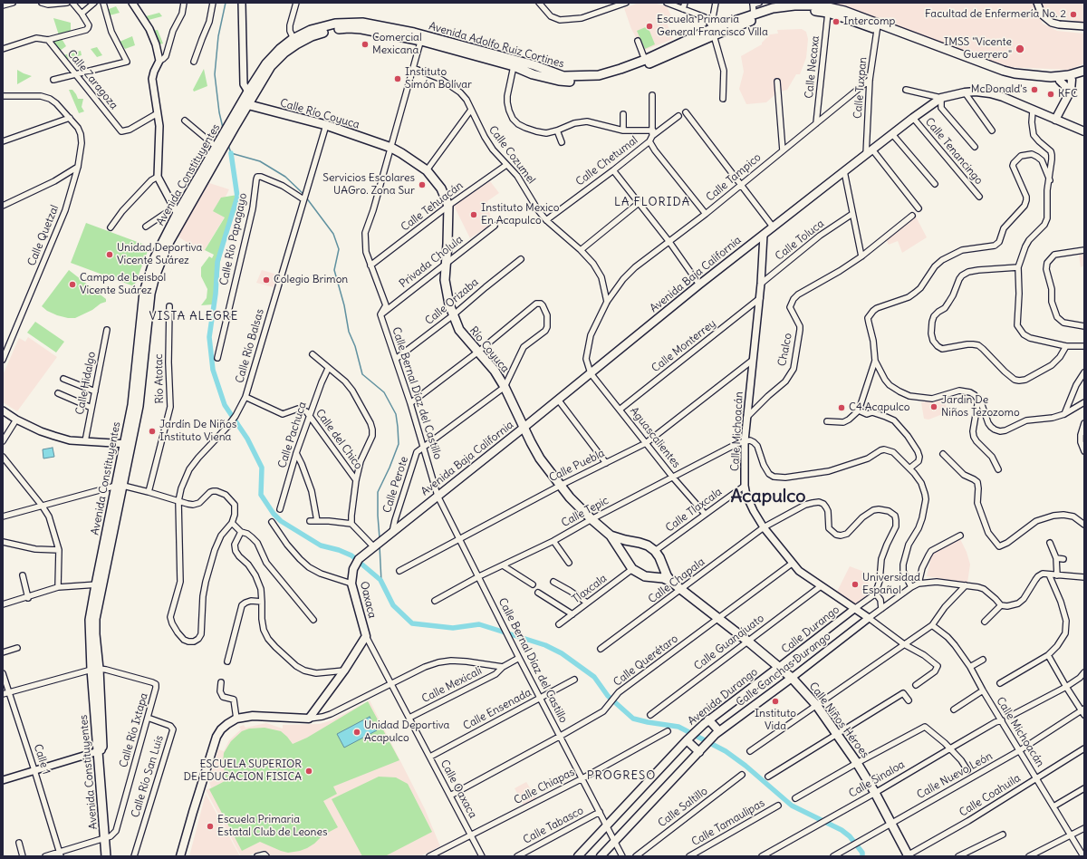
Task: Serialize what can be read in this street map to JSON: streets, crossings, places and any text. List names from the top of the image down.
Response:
{
  "streets": {
    "main road": [
      "Avenida Adolfo Ruiz Cortines",
      "Calle Río Coyuca",
      "Avenida Constituyentes",
      "Avenida Baja California",
      "Río Coyuca",
      "Oaxaca",
      "Calle Canchas Durango",
      "Avenida Durango",
      "Calle Niños Héroes"
    ],
    "street": [
      "Calle Necaxa",
      "Calle Zaragoza",
      "Calle Tuxpan",
      "Calle Tenancingo",
      "Calle Cozumel",
      "Calle Chetumal",
      "Calle Tampico",
      "Calle Tehuacán",
      "Calle Quetzal",
      "Calle Río Papagayo",
      "Calle Toluca",
      "Privada Cholula",
      "Calle Orizaba",
      "Calle Río Balsas",
      "Calle Monterrey",
      "Chalco",
      "Río Atotac",
      "Calle Hidalgo",
      "Calle Bernal Díaz del Castillo",
      "Calle Michoacán",
      "Calle Pachuca",
      "Aguascalientes",
      "Calle del Chico",
      "Calle Puebla",
      "Calle Perote",
      "Calle Tlaxcala",
      "Calle Tepic",
      "Calle Chapala",
      "Tlaxcala",
      "Calle Durango",
      "Calle Guanajuato",
      "Calle Querétaro",
      "Calle Mexicali",
      "Calle Ensenada",
      "Calle Río Ixtapa",
      "Calle 1",
      "Calle Nuevo León",
      "Calle Río San Luis",
      "Calle Sinaloa",
      "Calle Chiapas",
      "Calle Oaxaca",
      "Calle Coahuila",
      "Calle Saltillo",
      "Calle Tamaulipas",
      "Calle Tabasco"
    ]
  },
  "crossings": [
    ["Avenida Adolfo Ruiz Cortines", "Calle Necaxa"],
    ["Avenida Adolfo Ruiz Cortines", "Calle Tuxpan"],
    ["Avenida Adolfo Ruiz Cortines", "Calle Río Coyuca"],
    ["Avenida Adolfo Ruiz Cortines", "Avenida Constituyentes"],
    ["Avenida Adolfo Ruiz Cortines", "Calle Bernal Díaz del Castillo"],
    ["Calle Necaxa", "Calle Tampico"],
    ["Calle Tuxpan", "Calle Tampico"],
    ["Calle Tuxpan", "Avenida Baja California"],
    ["Calle Río Coyuca", "Calle Río Balsas"],
    ["Calle Río Coyuca", "Río Coyuca"],
    ["Calle Río Coyuca", "Calle Bernal Díaz del Castillo"],
    ["Calle Tenancingo", "Avenida Baja California"],
    ["Calle Cozumel", "Calle Chetumal"],
    ["Calle Cozumel", "Calle Tampico"],
    ["Calle Cozumel", "Calle Tehuacán"],
    ["Calle Cozumel", "Calle Bernal Díaz del Castillo"],
    ["Avenida Constituyentes", "Calle Río Ixtapa"],
    ["Calle Tampico", "Avenida Baja California"],
    ["Calle Tampico", "Aguascalientes"],
    ["Calle Tehuacán", "Río Coyuca"],
    ["Calle Tehuacán", "Calle Bernal Díaz del Castillo"],
    ["Calle Río Papagayo", "Calle Río Balsas"],
    ["Calle Toluca", "Calle Michoacán"],
    ["Privada Cholula", "Río Coyuca"],
    ["Privada Cholula", "Calle Bernal Díaz del Castillo"],
    ["Avenida Baja California", "Río Coyuca"],
    ["Avenida Baja California", "Calle Bernal Díaz del Castillo"],
    ["Avenida Baja California", "Calle Michoacán"],
    ["Avenida Baja California", "Aguascalientes"],
    ["Avenida Baja California", "Calle Perote"],
    ["Avenida Baja California", "Oaxaca"],
    ["Calle Orizaba", "Río Coyuca"],
    ["Calle Orizaba", "Calle Bernal Díaz del Castillo"],
    ["Calle Río Balsas", "Calle del Chico"],
    ["Calle Monterrey", "Calle Michoacán"],
    ["Calle Monterrey", "Aguascalientes"],
    ["Río Coyuca", "Calle Bernal Díaz del Castillo"],
    ["Río Coyuca", "Calle Puebla"],
    ["Río Coyuca", "Calle Tepic"],
    ["Chalco", "Calle Michoacán"],
    ["Calle Bernal Díaz del Castillo", "Calle Puebla"],
    ["Calle Bernal Díaz del Castillo", "Calle Perote"],
    ["Calle Bernal Díaz del Castillo", "Calle Tepic"],
    ["Calle Bernal Díaz del Castillo", "Calle Querétaro"],
    ["Calle Bernal Díaz del Castillo", "Calle Canchas Durango"],
    ["Calle Bernal Díaz del Castillo", "Avenida Durango"],
    ["Calle Bernal Díaz del Castillo", "Calle Ensenada"],
    ["Calle Bernal Díaz del Castillo", "Calle Chiapas"],
    ["Calle Bernal Díaz del Castillo", "Calle Tabasco"],
    ["Calle Michoacán", "Calle Puebla"],
    ["Calle Michoacán", "Calle Tlaxcala"],
    ["Calle Michoacán", "Calle Tepic"],
    ["Calle Michoacán", "Calle Chapala"],
    ["Calle Michoacán", "Calle Durango"],
    ["Calle Michoacán", "Calle Guanajuato"],
    ["Calle Michoacán", "Calle Querétaro"],
    ["Calle Michoacán", "Calle Canchas Durango"],
    ["Calle Michoacán", "Calle Nuevo León"],
    ["Calle Michoacán", "Calle Sinaloa"],
    ["Calle Michoacán", "Calle Coahuila"],
    ["Calle Pachuca", "Calle del Chico"],
    ["Aguascalientes", "Calle Puebla"],
    ["Aguascalientes", "Calle Tlaxcala"],
    ["Aguascalientes", "Calle Tepic"],
    ["Calle Tlaxcala", "Calle Niños Héroes"],
    ["Calle Chapala", "Calle Niños Héroes"],
    ["Oaxaca", "Calle Oaxaca"],
    ["Calle Durango", "Avenida Durango"],
    ["Calle Durango", "Calle Niños Héroes"],
    ["Calle Guanajuato", "Calle Niños Héroes"],
    ["Calle Querétaro", "Calle Niños Héroes"],
    ["Calle Querétaro", "Calle Oaxaca"],
    ["Calle Canchas Durango", "Calle Niños Héroes"],
    ["Calle Mexicali", "Calle Oaxaca"],
    ["Avenida Durango", "Calle Niños Héroes"],
    ["Calle Ensenada", "Calle Oaxaca"],
    ["Calle Niños Héroes", "Calle Nuevo León"],
    ["Calle Niños Héroes", "Calle Sinaloa"],
    ["Calle Niños Héroes", "Calle Coahuila"],
    ["Calle Río Ixtapa", "Calle Río San Luis"],
    ["Calle Chiapas", "Calle Oaxaca"]
  ],
  "districts": [
    "LA FLORIDA",
    "VISTA ALEGRE",
    "Acapulco",
    "PROGRESO"
  ],
  "places": [
    "Facultad de Enfermería No. 2",
    "Intercomp",
    "Escuela Primaria General Francisco Villa",
    "Comercial Mexicana",
    "IMSS \"Vicente Guerrero\"",
    "Instituto Simón Bolívar",
    "McDonald's",
    "KFC",
    "Servicios Escolares UAGro. Zona Sur",
    "Instituto Mexico En Acapulco",
    "Unidad Deportiva Vicente Suárez",
    "Colegio Brimon",
    "Campo de beisbol Vicente Suárez",
    "Jardin De Niños Tezozomo",
    "C4 Acapulco",
    "Jardín De Niños Instituto Viena",
    "Universidad Español",
    "Instituto Vida",
    "Unidad Deportiva Acapulco",
    "ESCUELA SUPERIOR DE EDUCACION FISICA",
    "Escuela Primaria Estatal Club de Leones"
  ]
}
